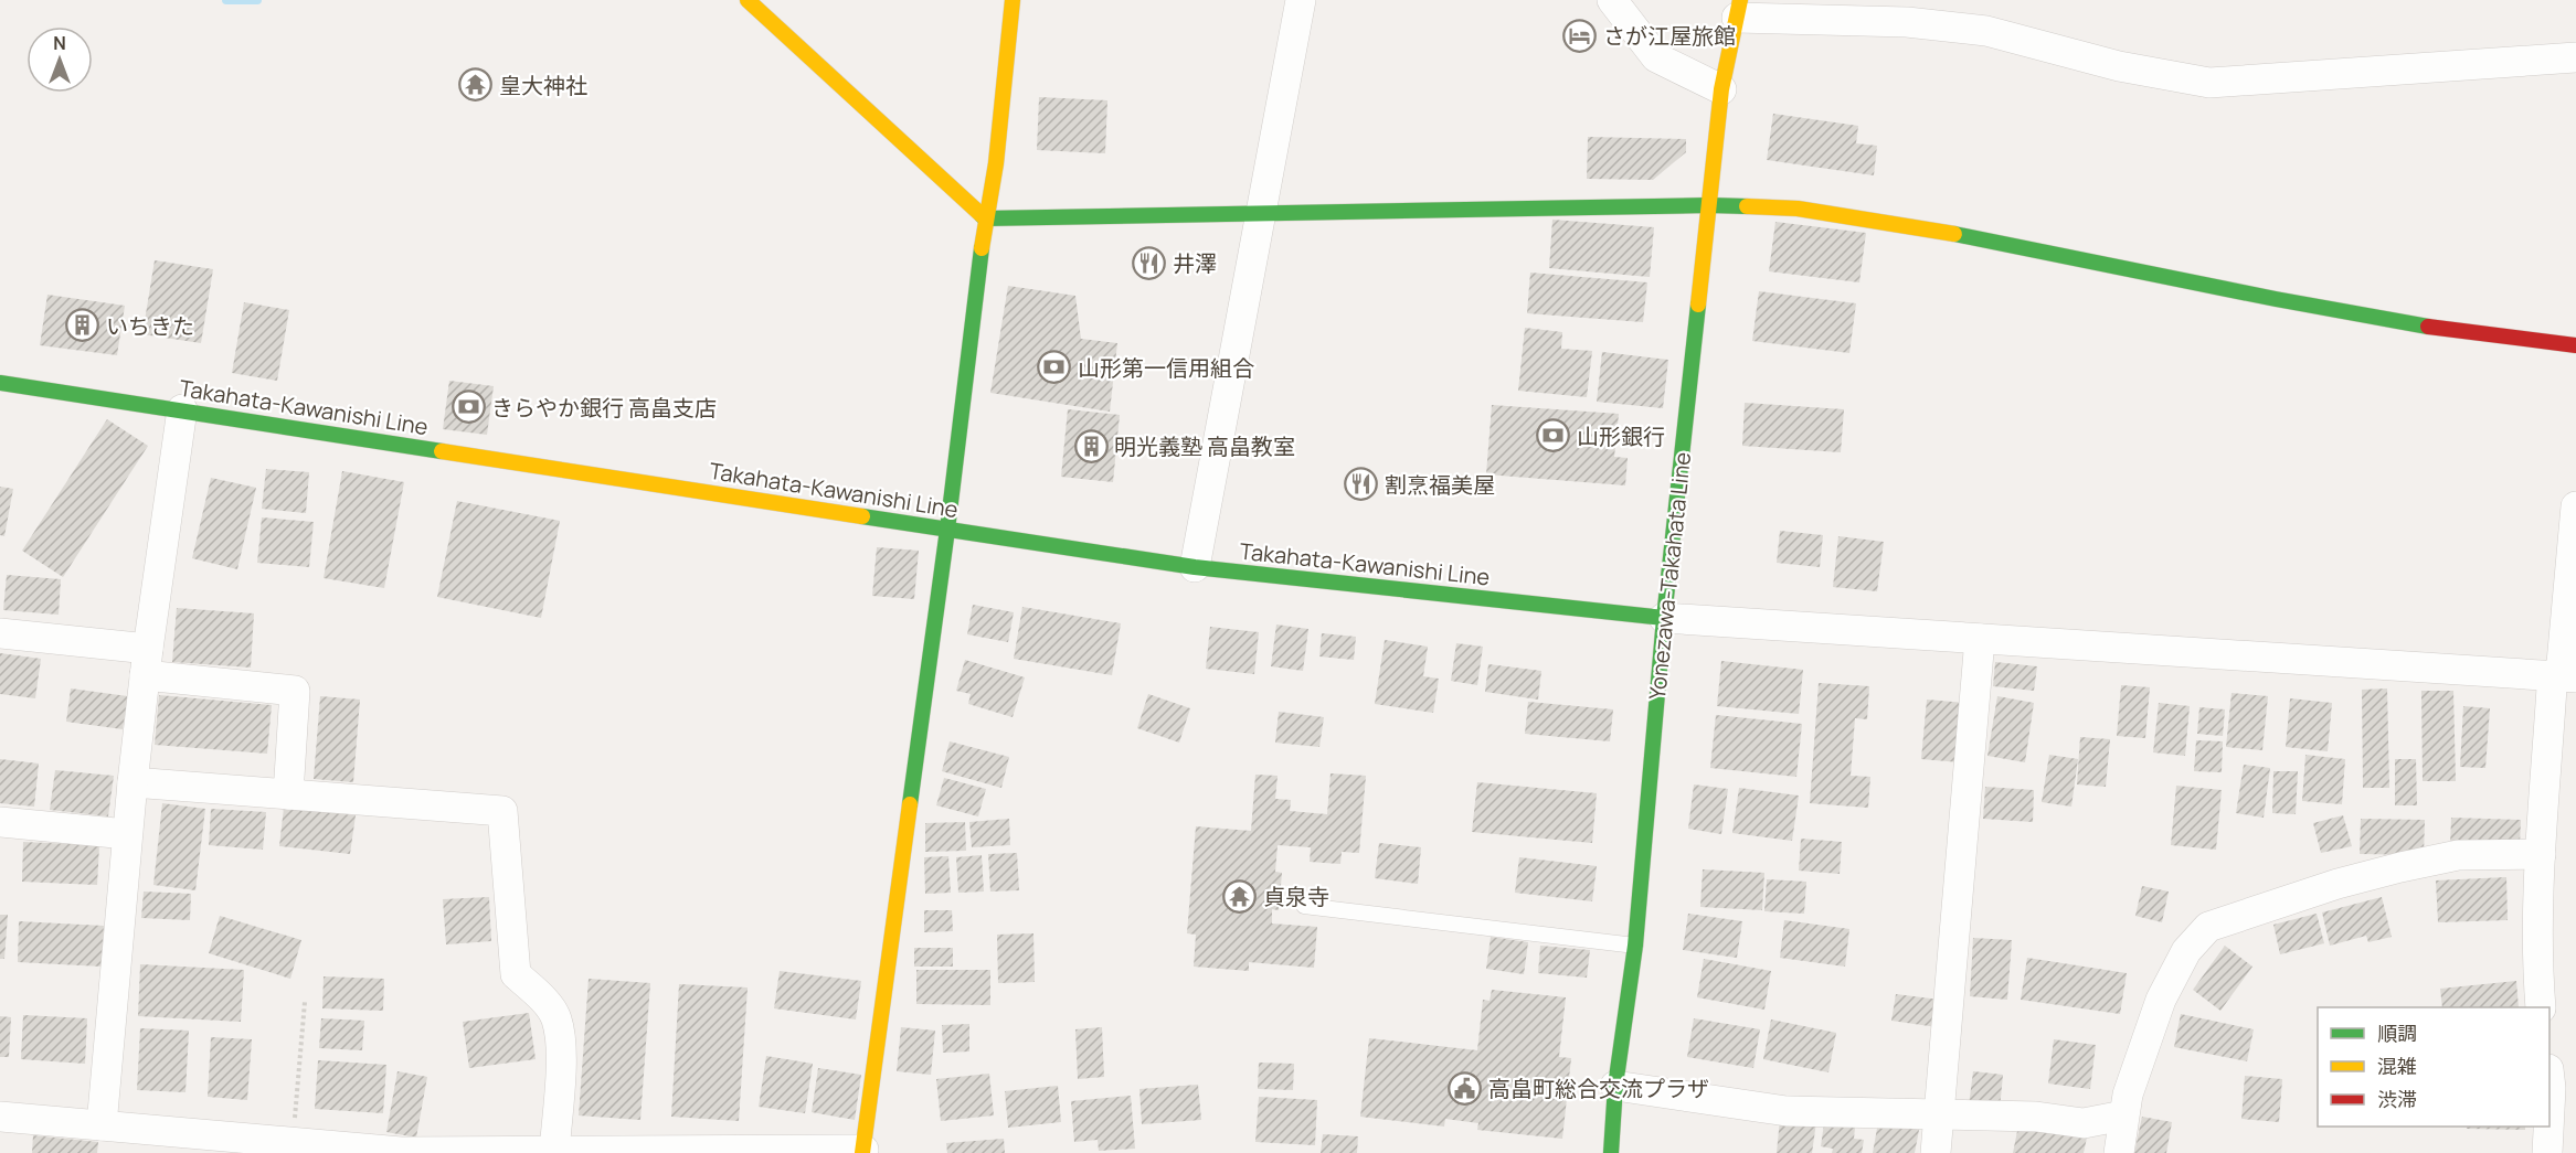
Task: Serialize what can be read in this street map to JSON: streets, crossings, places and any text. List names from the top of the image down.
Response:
{
  "streets": {
    "street": ["Takahata-Kawanishi Line", "Yonezawa-Takahata Line"]
  },
  "crossings": [
    ["Takahata-Kawanishi Line", "Yonezawa-Takahata Line"]
  ],
  "places": {
    "hotel": ["さが江屋旅館"],
    "temple": ["皇大神社", "貞泉寺"],
    "restaurant": ["井澤", "割烹福美屋"],
    "building": ["いちきた", "明光義塾 高畠教室"],
    "bank": ["山形第一信用組合", "きらやか銀行 高畠支店", "山形銀行"],
    "public building": ["高畠町総合交流プラザ"]
  },
  "legend": ["順調", "混雑", "渋滞"],
  "north": "top"
}
